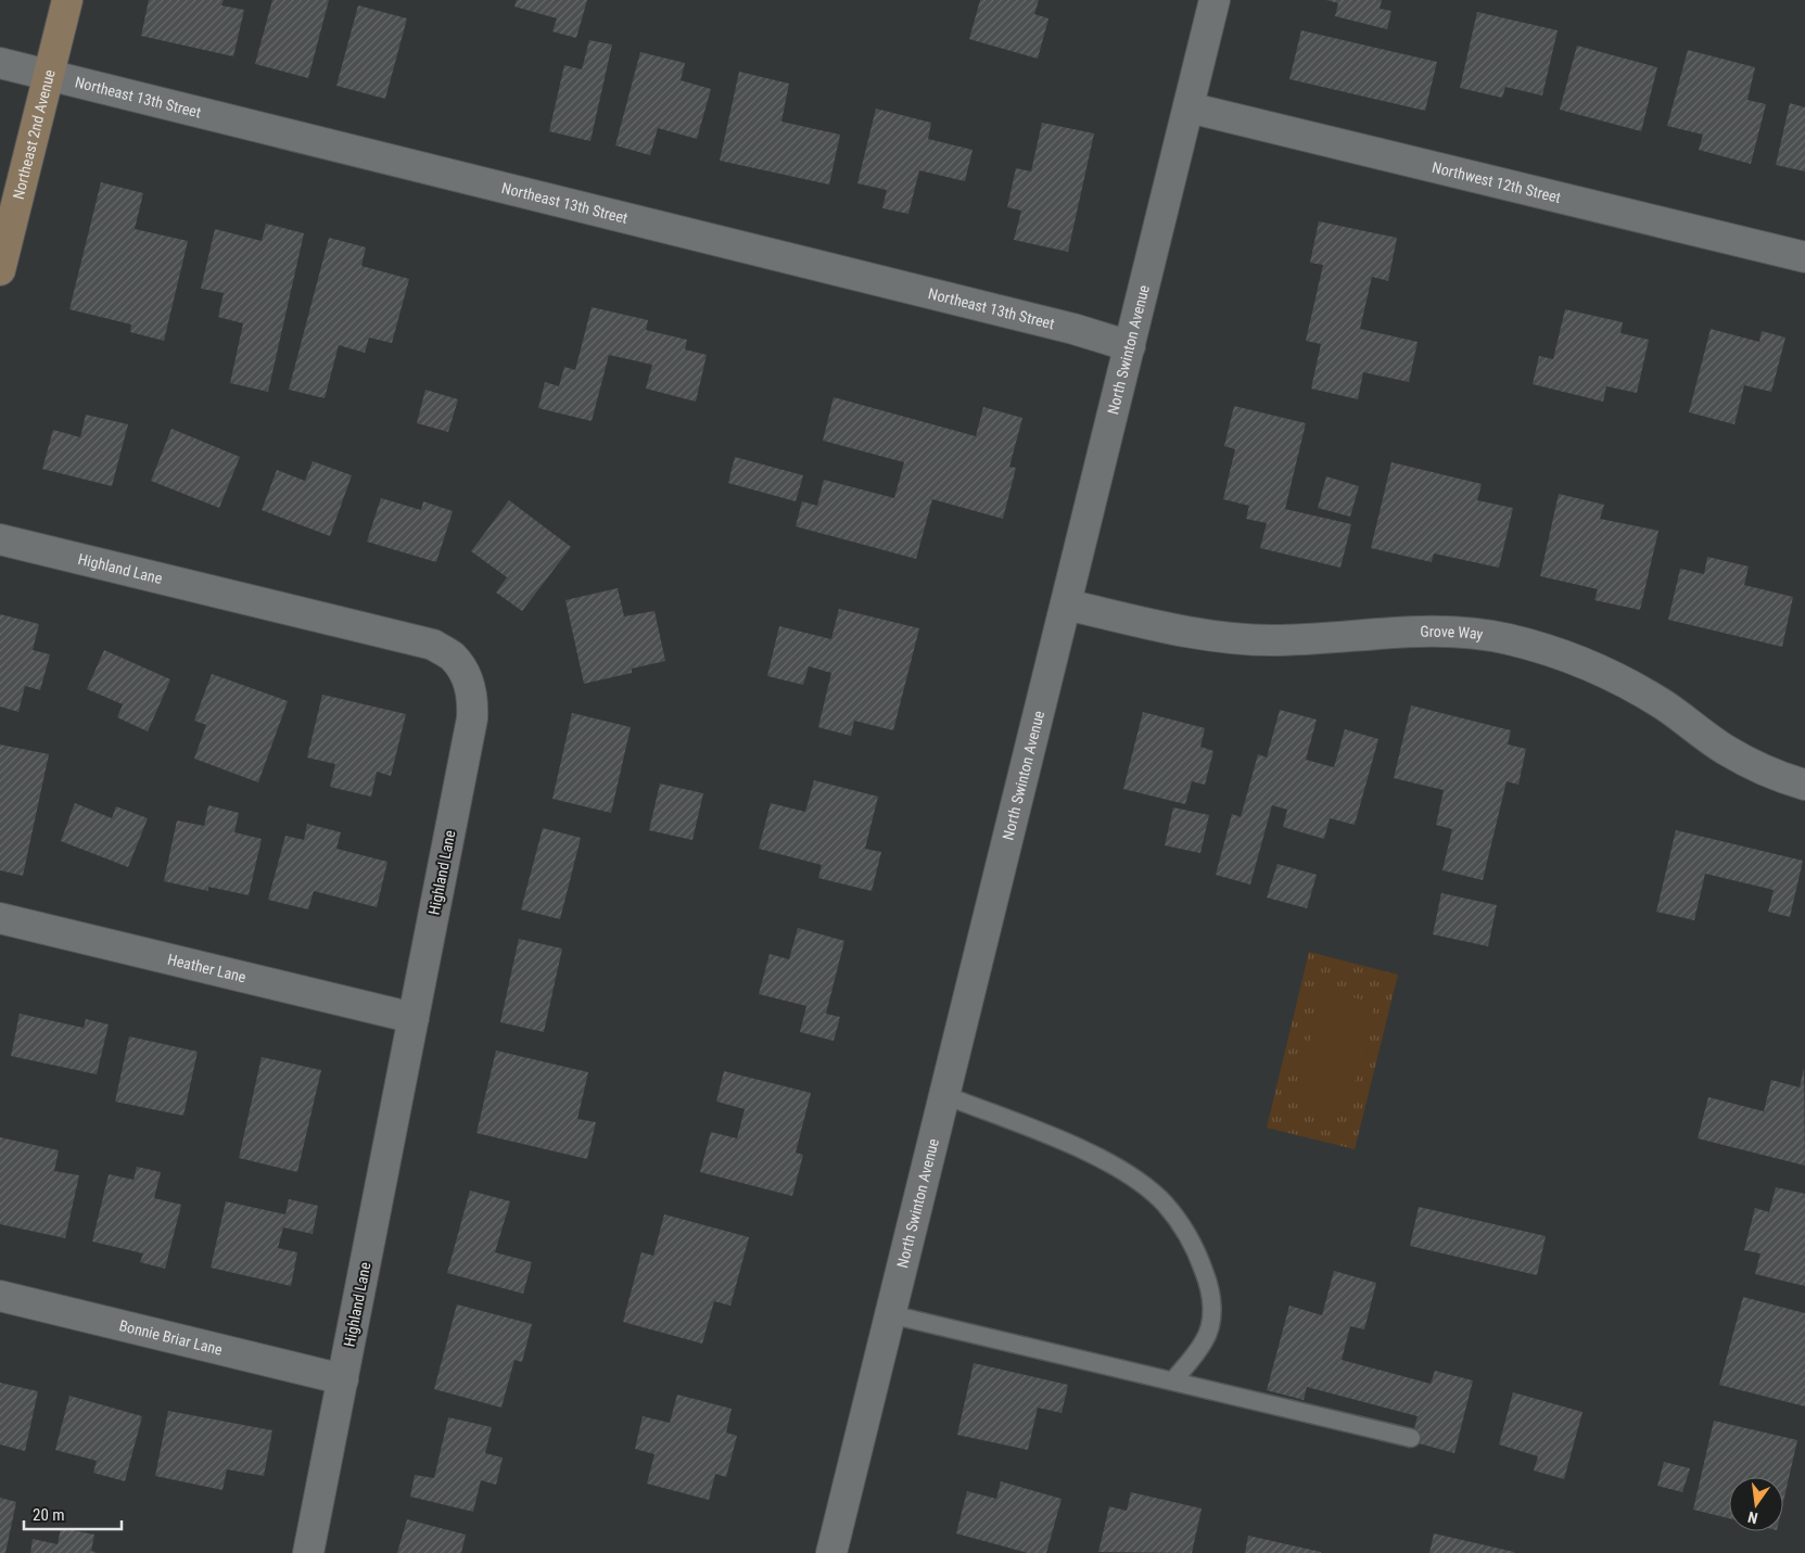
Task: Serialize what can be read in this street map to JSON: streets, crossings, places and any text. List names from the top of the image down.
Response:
{
  "streets": {
    "street": [
      "Northeast 13th Street",
      "Northeast 2nd Avenue",
      "Northwest 12th Street",
      "North Swinton Avenue",
      "Highland Lane",
      "Grove Way",
      "Heather Lane",
      "Bonnie Briar Lane"
    ]
  },
  "crossings": [
    ["Northeast 13th Street", "Northeast 2nd Avenue"],
    ["Northeast 13th Street", "North Swinton Avenue"],
    ["Northwest 12th Street", "North Swinton Avenue"],
    ["North Swinton Avenue", "Grove Way"],
    ["Highland Lane", "Heather Lane"],
    ["Highland Lane", "Bonnie Briar Lane"]
  ],
  "scale_bar": "20 m",
  "north": "bottom"
}
